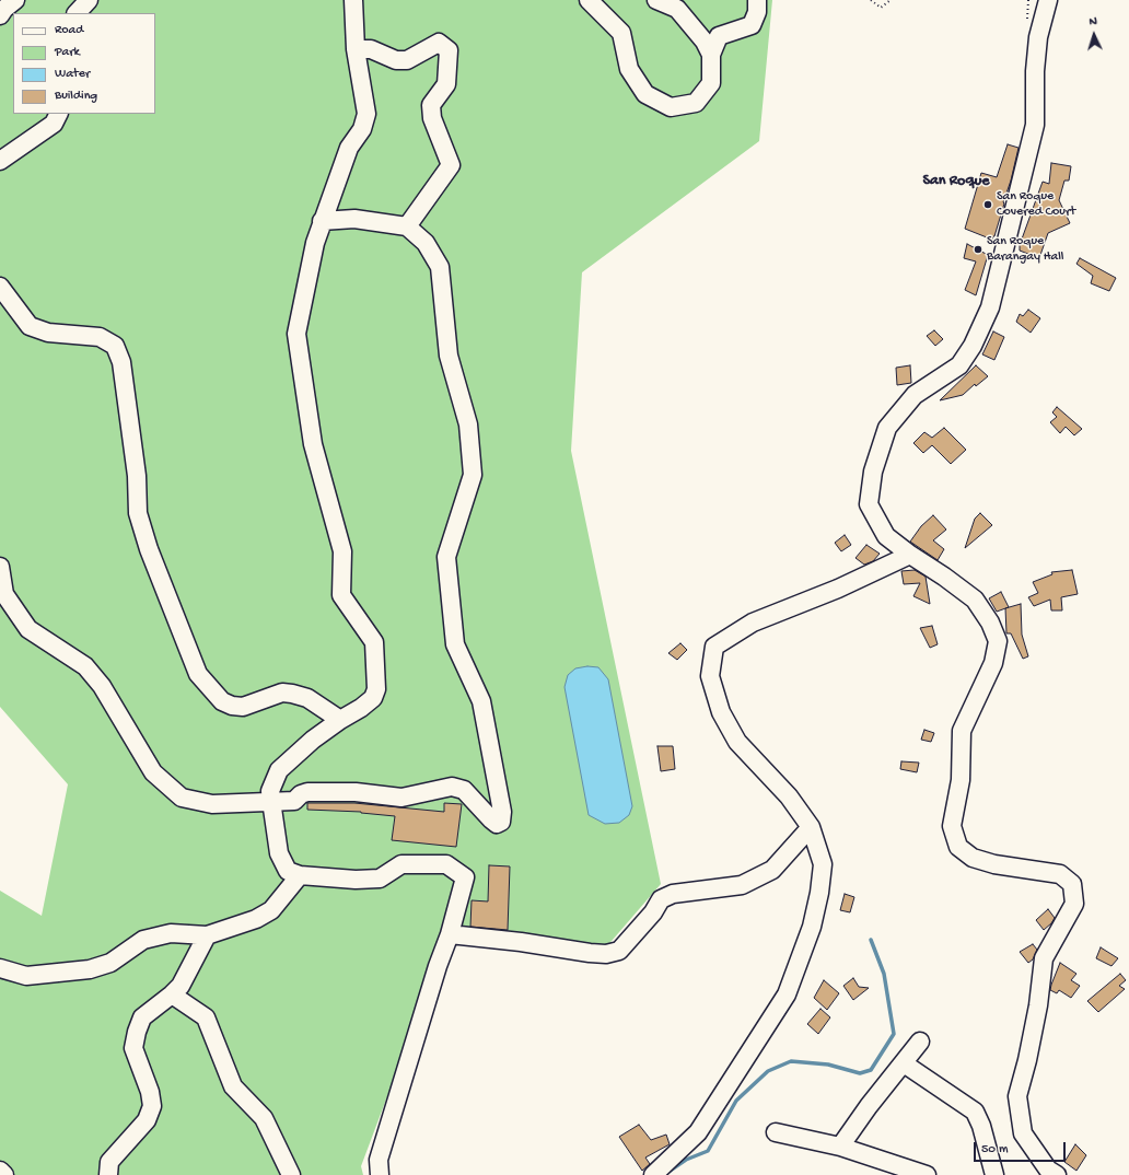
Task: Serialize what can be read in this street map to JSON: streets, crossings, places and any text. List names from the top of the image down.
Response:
{
  "districts": ["San Roque"],
  "places": ["San Roque Covered Court", "San Roque Barangay Hall"],
  "legend": [
    "Road",
    "Park",
    "Water",
    "Building"
  ],
  "scale_bar": "50 m",
  "north": "top"
}
